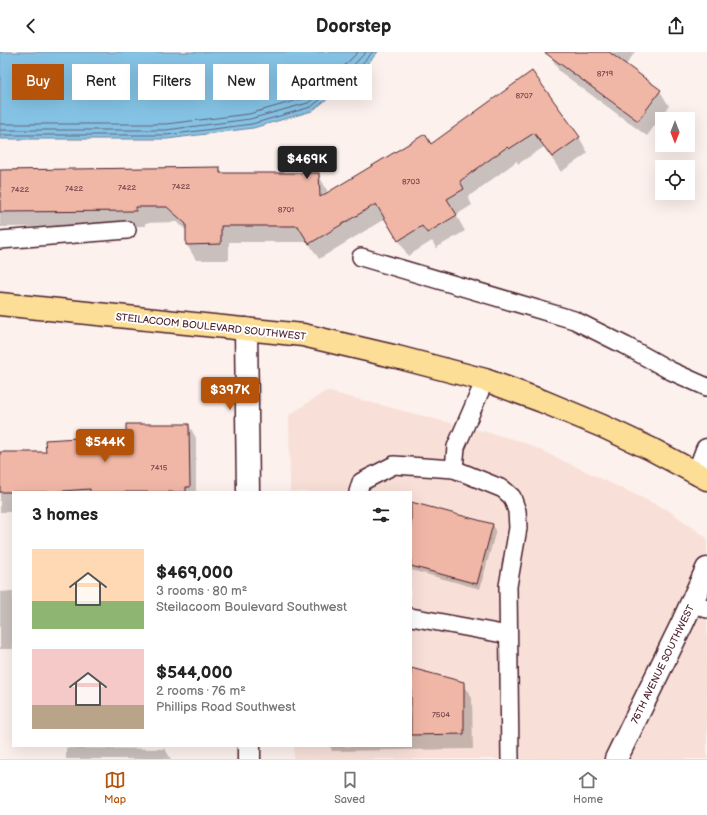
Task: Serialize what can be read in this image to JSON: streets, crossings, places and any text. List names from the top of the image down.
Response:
{
  "streets": {
    "main road": ["STEILACOOM BOULEVARD SOUTHWEST"],
    "street": ["76TH AVENUE SOUTHWEST"]
  },
  "house_numbers": [
    "8719",
    "8707",
    "8703",
    "7422",
    "7422",
    "7422",
    "7422",
    "8701",
    "7415",
    "7504"
  ],
  "north": "bottom",
  "page": {
    "header": "Doorstep",
    "chip": [
      "Buy",
      "Rent",
      "Filters",
      "New",
      "Apartment"
    ],
    "price": ["$469K", "$397K", "$544K"],
    "heading": "3 homes",
    "list": [
      {
        "name": "$469,000",
        "note": "3 rooms · 80 m² · Steilacoom Boulevard Southwest"
      },
      {
        "name": "$544,000",
        "note": "2 rooms · 76 m² · Phillips Road Southwest"
      }
    ],
    "tabs": ["Map", "Saved", "Home"]
  }
}
